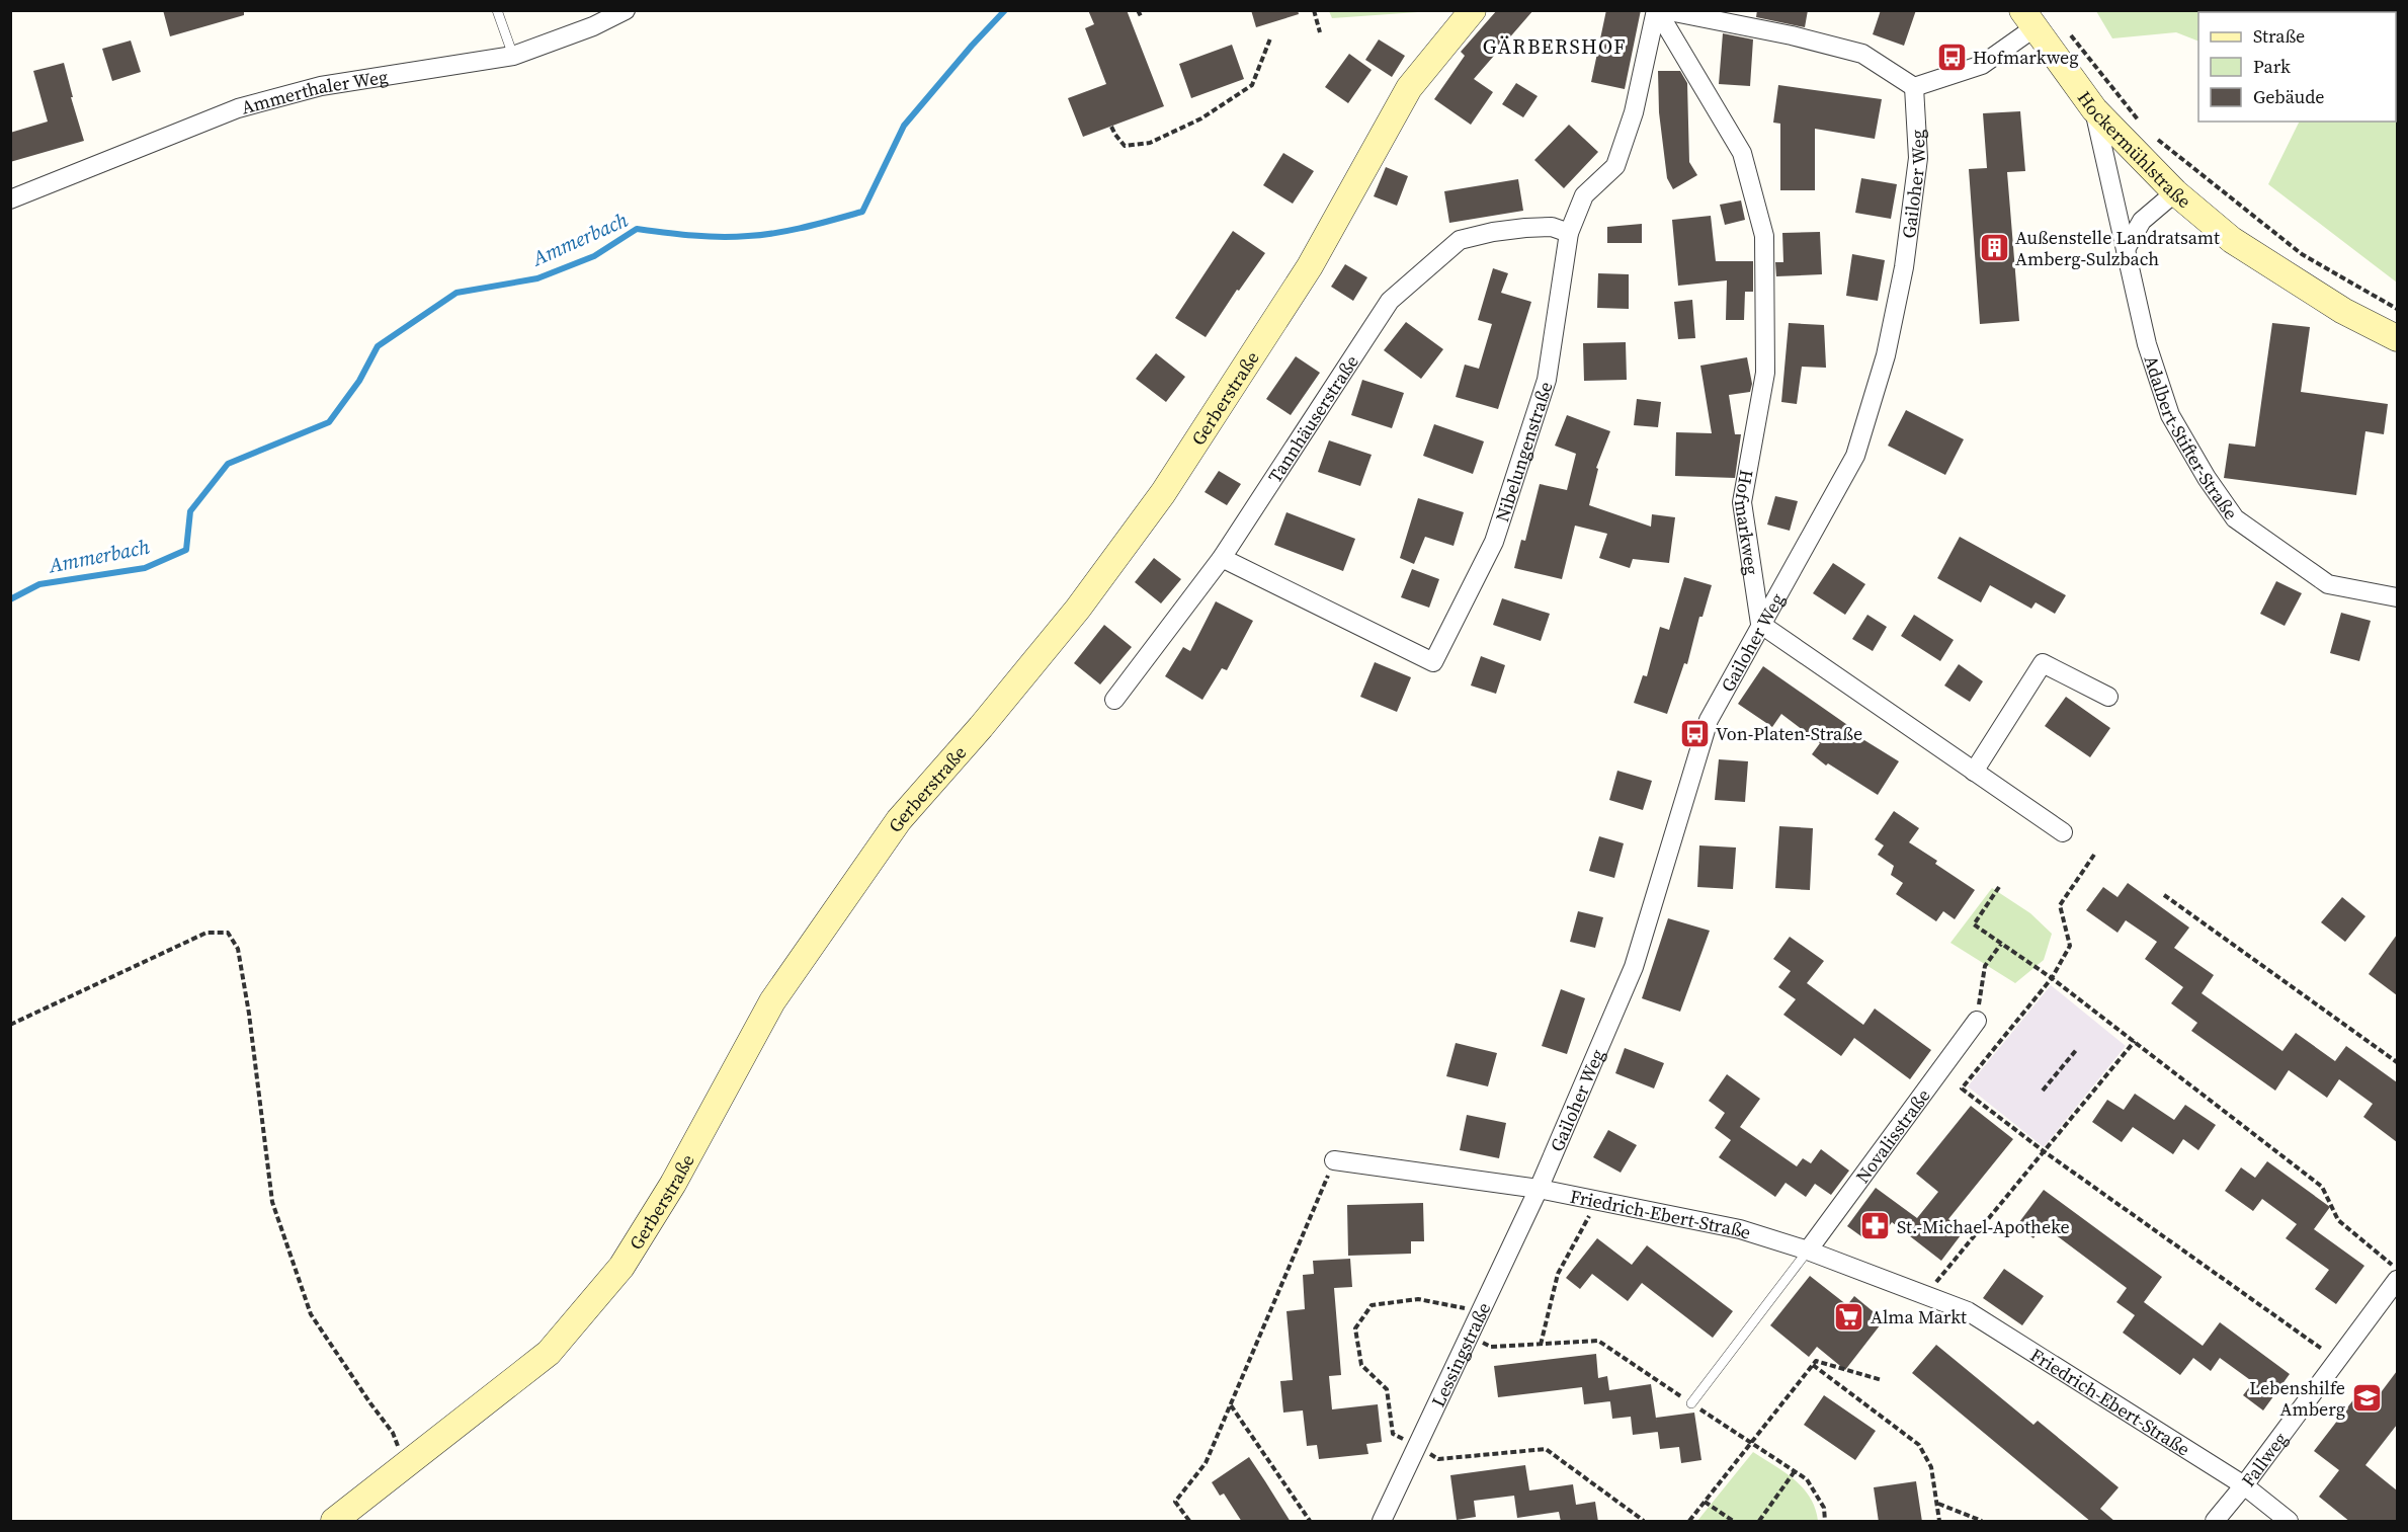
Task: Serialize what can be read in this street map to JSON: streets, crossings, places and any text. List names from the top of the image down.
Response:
{
  "streets": {
    "street": [
      "Ammerthaler Weg",
      "Hockermühlstraße",
      "Gailoher Weg",
      "Gerberstraße",
      "Tannhäuserstraße",
      "Adalbert-Stifter-Straße",
      "Nibelungenstraße",
      "Hofmarkweg",
      "Novalisstraße",
      "Friedrich-Ebert-Straße",
      "Lessingstraße",
      "Fallweg"
    ]
  },
  "crossings": [
    ["Hockermühlstraße", "Adalbert-Stifter-Straße"],
    ["Gailoher Weg", "Hofmarkweg"],
    ["Gailoher Weg", "Friedrich-Ebert-Straße"],
    ["Gailoher Weg", "Lessingstraße"],
    ["Tannhäuserstraße", "Nibelungenstraße"],
    ["Nibelungenstraße", "Hofmarkweg"],
    ["Novalisstraße", "Friedrich-Ebert-Straße"],
    ["Friedrich-Ebert-Straße", "Lessingstraße"],
    ["Friedrich-Ebert-Straße", "Fallweg"]
  ],
  "districts": ["GÄRBERSHOF"],
  "water": ["Ammerbach"],
  "places": {
    "bus stop": ["Hofmarkweg", "Von-Platen-Straße"],
    "building": ["Außenstelle Landratsamt Amberg-Sulzbach"],
    "pharmacy": ["St.-Michael-Apotheke"],
    "supermarket": ["Alma Markt"],
    "school or university": ["Lebenshilfe Amberg"]
  },
  "legend": ["Straße", "Park", "Gebäude"]
}
